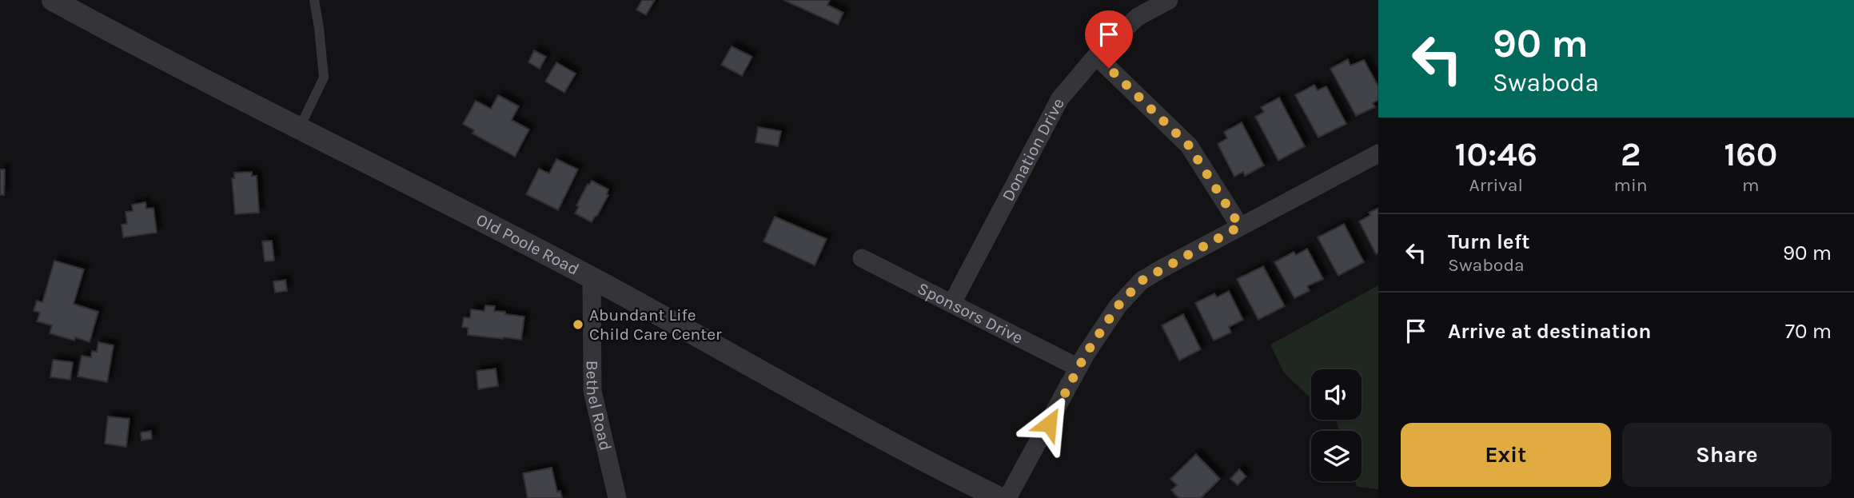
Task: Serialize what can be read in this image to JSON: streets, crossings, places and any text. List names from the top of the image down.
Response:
{
  "streets": {
    "street": [
      "Donation Drive",
      "Old Poole Road",
      "Sponsors Drive",
      "Bethel Road"
    ]
  },
  "crossings": [
    ["Donation Drive", "Sponsors Drive"],
    ["Old Poole Road", "Bethel Road"]
  ],
  "places": ["Abundant Life Child Care Center"],
  "page": {
    "turn": ["90 m", "Swaboda"],
    "eta": [
      "10:46",
      "Arrival",
      "2",
      "min",
      "160",
      "m"
    ],
    "list": [
      {
        "name": "Turn left",
        "note": "Swaboda",
        "value": "90 m"
      },
      {
        "name": "Arrive at destination",
        "value": "70 m"
      }
    ],
    "buttons": ["Exit", "Share"]
  }
}
